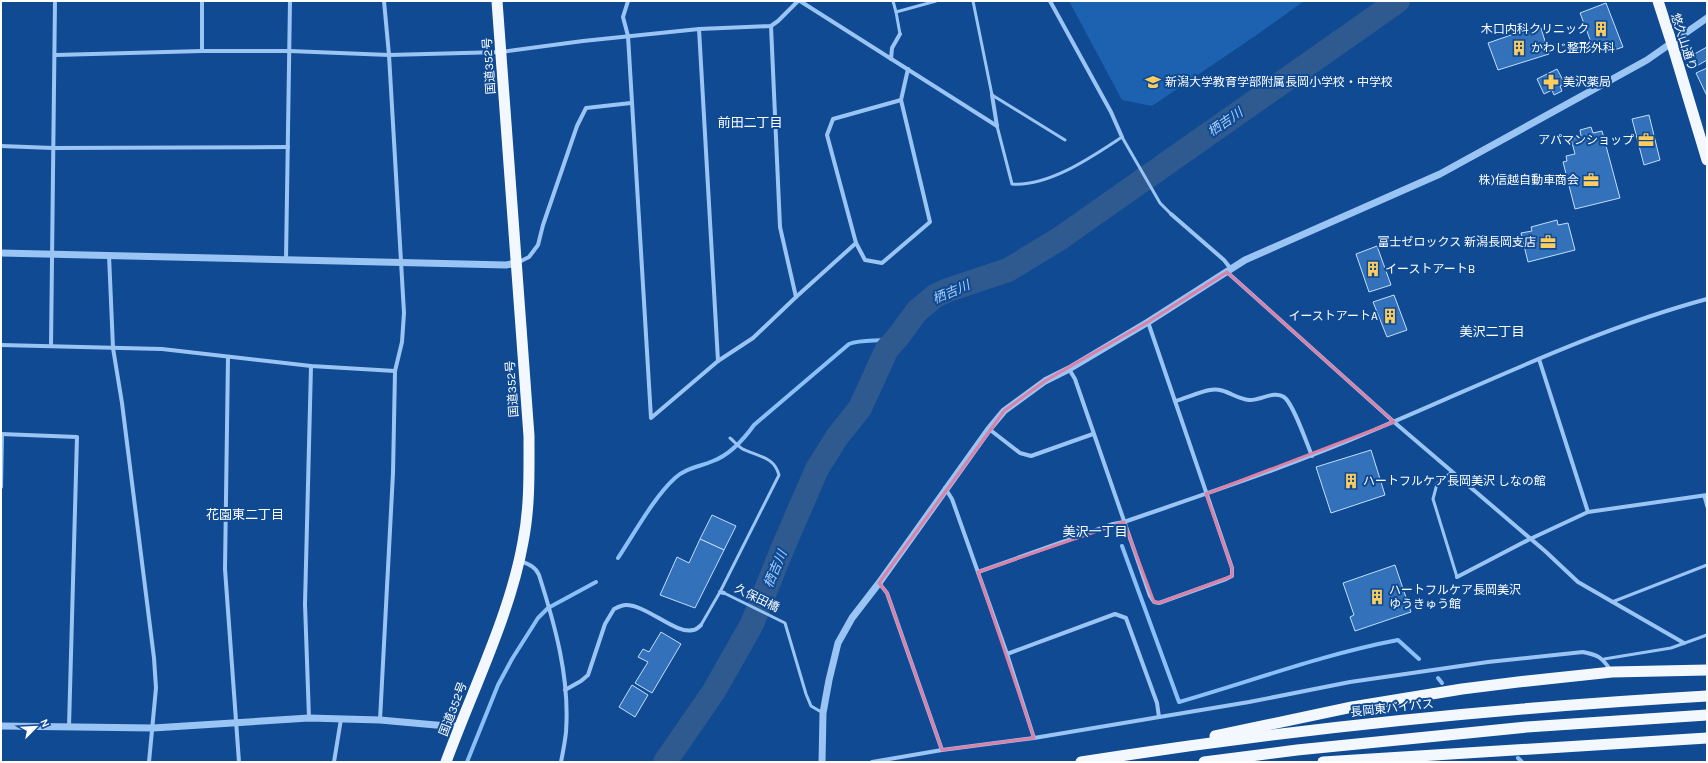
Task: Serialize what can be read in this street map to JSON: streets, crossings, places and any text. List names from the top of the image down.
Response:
{
  "streets": {
    "highway": ["悠久山通り", "国道352号", "長岡東バイパス"],
    "lane": ["久保田橋"]
  },
  "districts": [
    "前田二丁目",
    "美沢二丁目",
    "花園東二丁目",
    "美沢一丁目"
  ],
  "water": ["栖吉川"],
  "places": {
    "building": [
      "木口内科クリニック",
      "かわじ整形外科",
      "イーストアートB",
      "イーストアートA",
      "ハートフルケア長岡美沢 しなの館",
      "ハートフルケア長岡美沢 ゆうきゅう館"
    ],
    "school or university": ["新潟大学教育学部附属長岡小学校・中学校"],
    "pharmacy": ["美沢薬局"],
    "office": ["アパマンショップ", "株)信越自動車商会", "富士ゼロックス 新潟長岡支店"]
  },
  "north": "top right"
}
